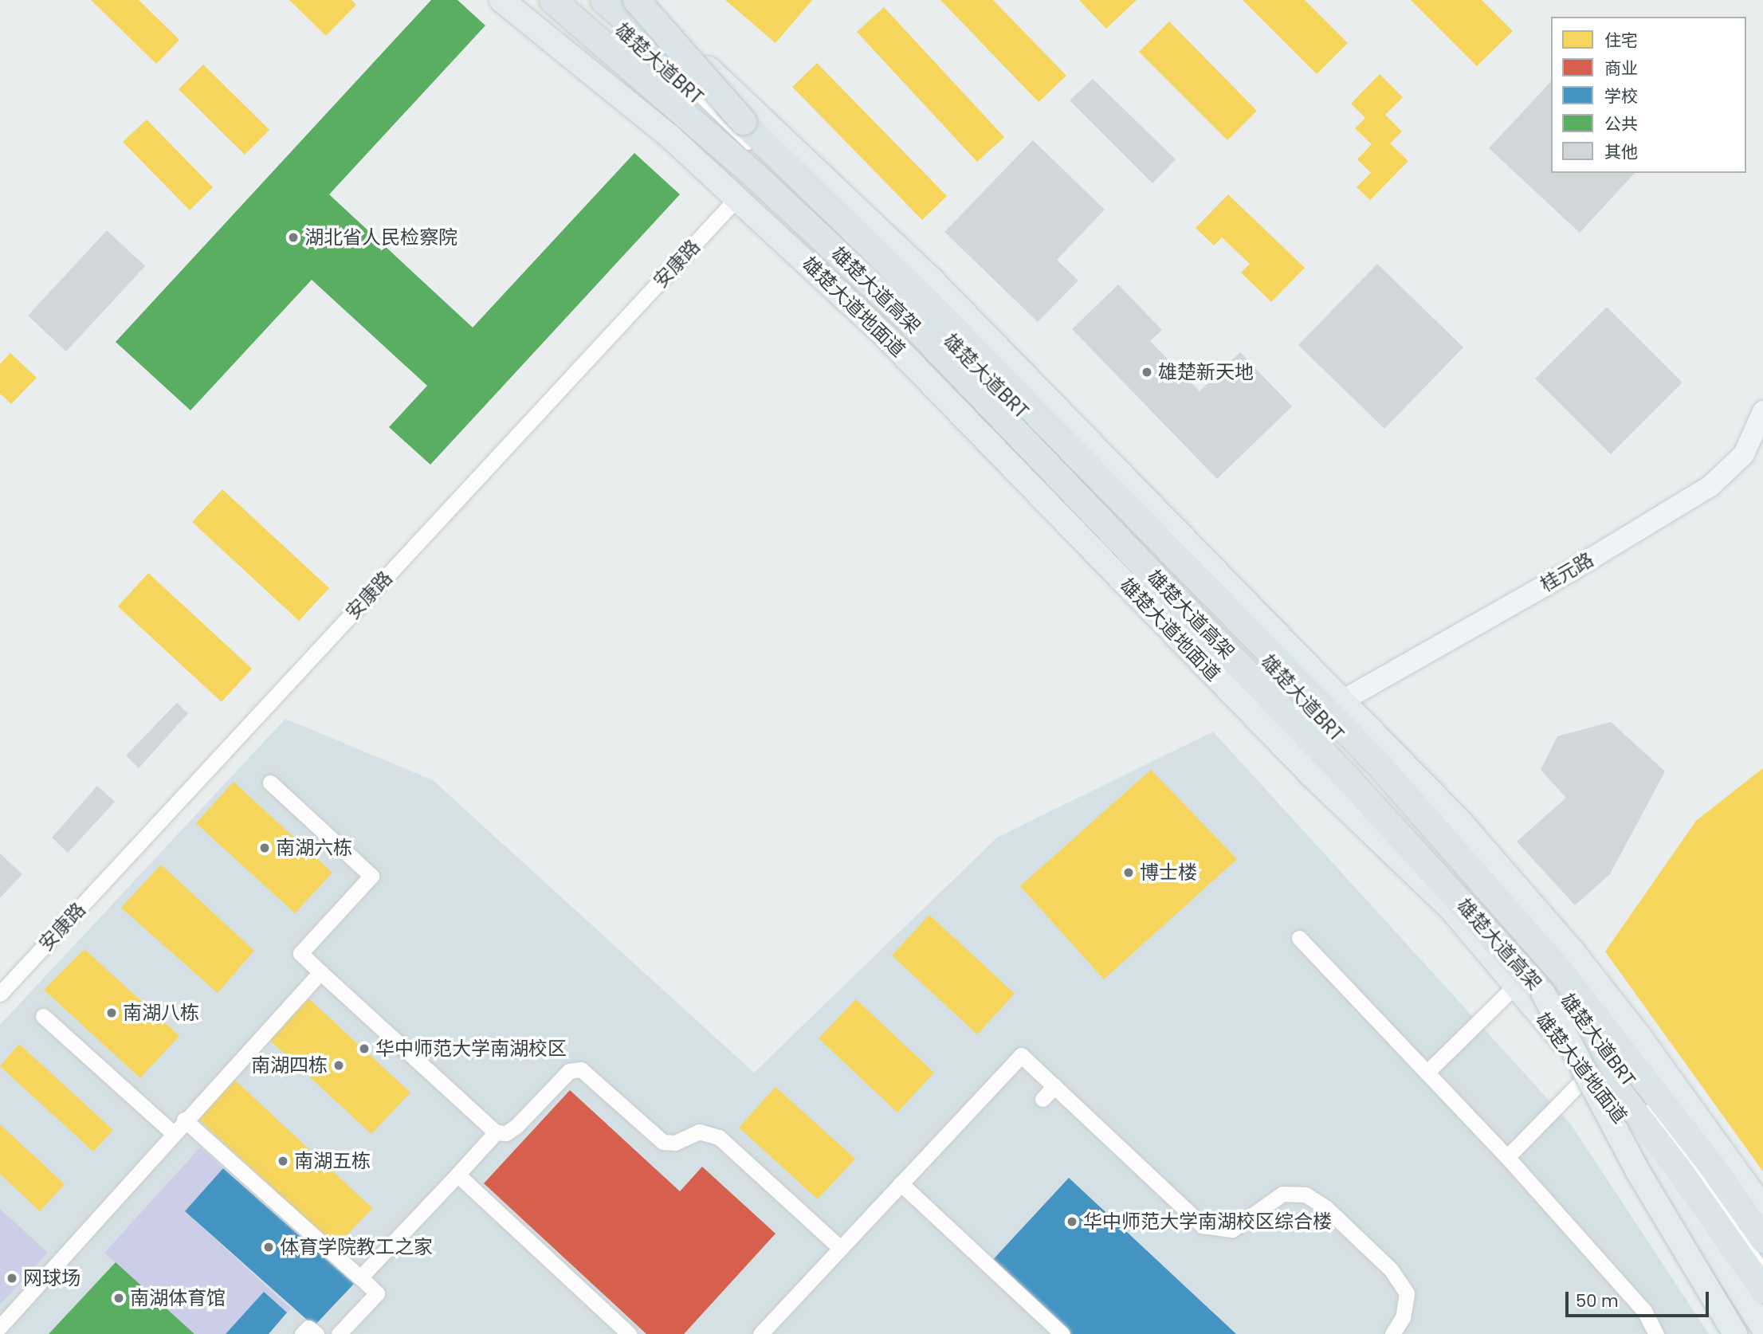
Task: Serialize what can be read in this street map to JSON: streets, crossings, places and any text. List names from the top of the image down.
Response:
{
  "streets": {
    "highway": ["雄楚大道高架"],
    "main road": ["雄楚大道地面道"],
    "street": ["安康路", "桂元路"],
    "lane": ["雄楚大道BRT"]
  },
  "crossings": [
    ["安康路", "雄楚大道地面道"]
  ],
  "places": [
    "湖北省人民检察院",
    "雄楚新天地",
    "南湖六栋",
    "博士楼",
    "南湖八栋",
    "华中师范大学南湖校区",
    "南湖四栋",
    "南湖五栋",
    "华中师范大学南湖校区综合楼",
    "体育学院教工之家",
    "网球场",
    "南湖体育馆"
  ],
  "legend": [
    "住宅",
    "商业",
    "学校",
    "公共",
    "其他"
  ],
  "scale_bar": "50 m"
}
